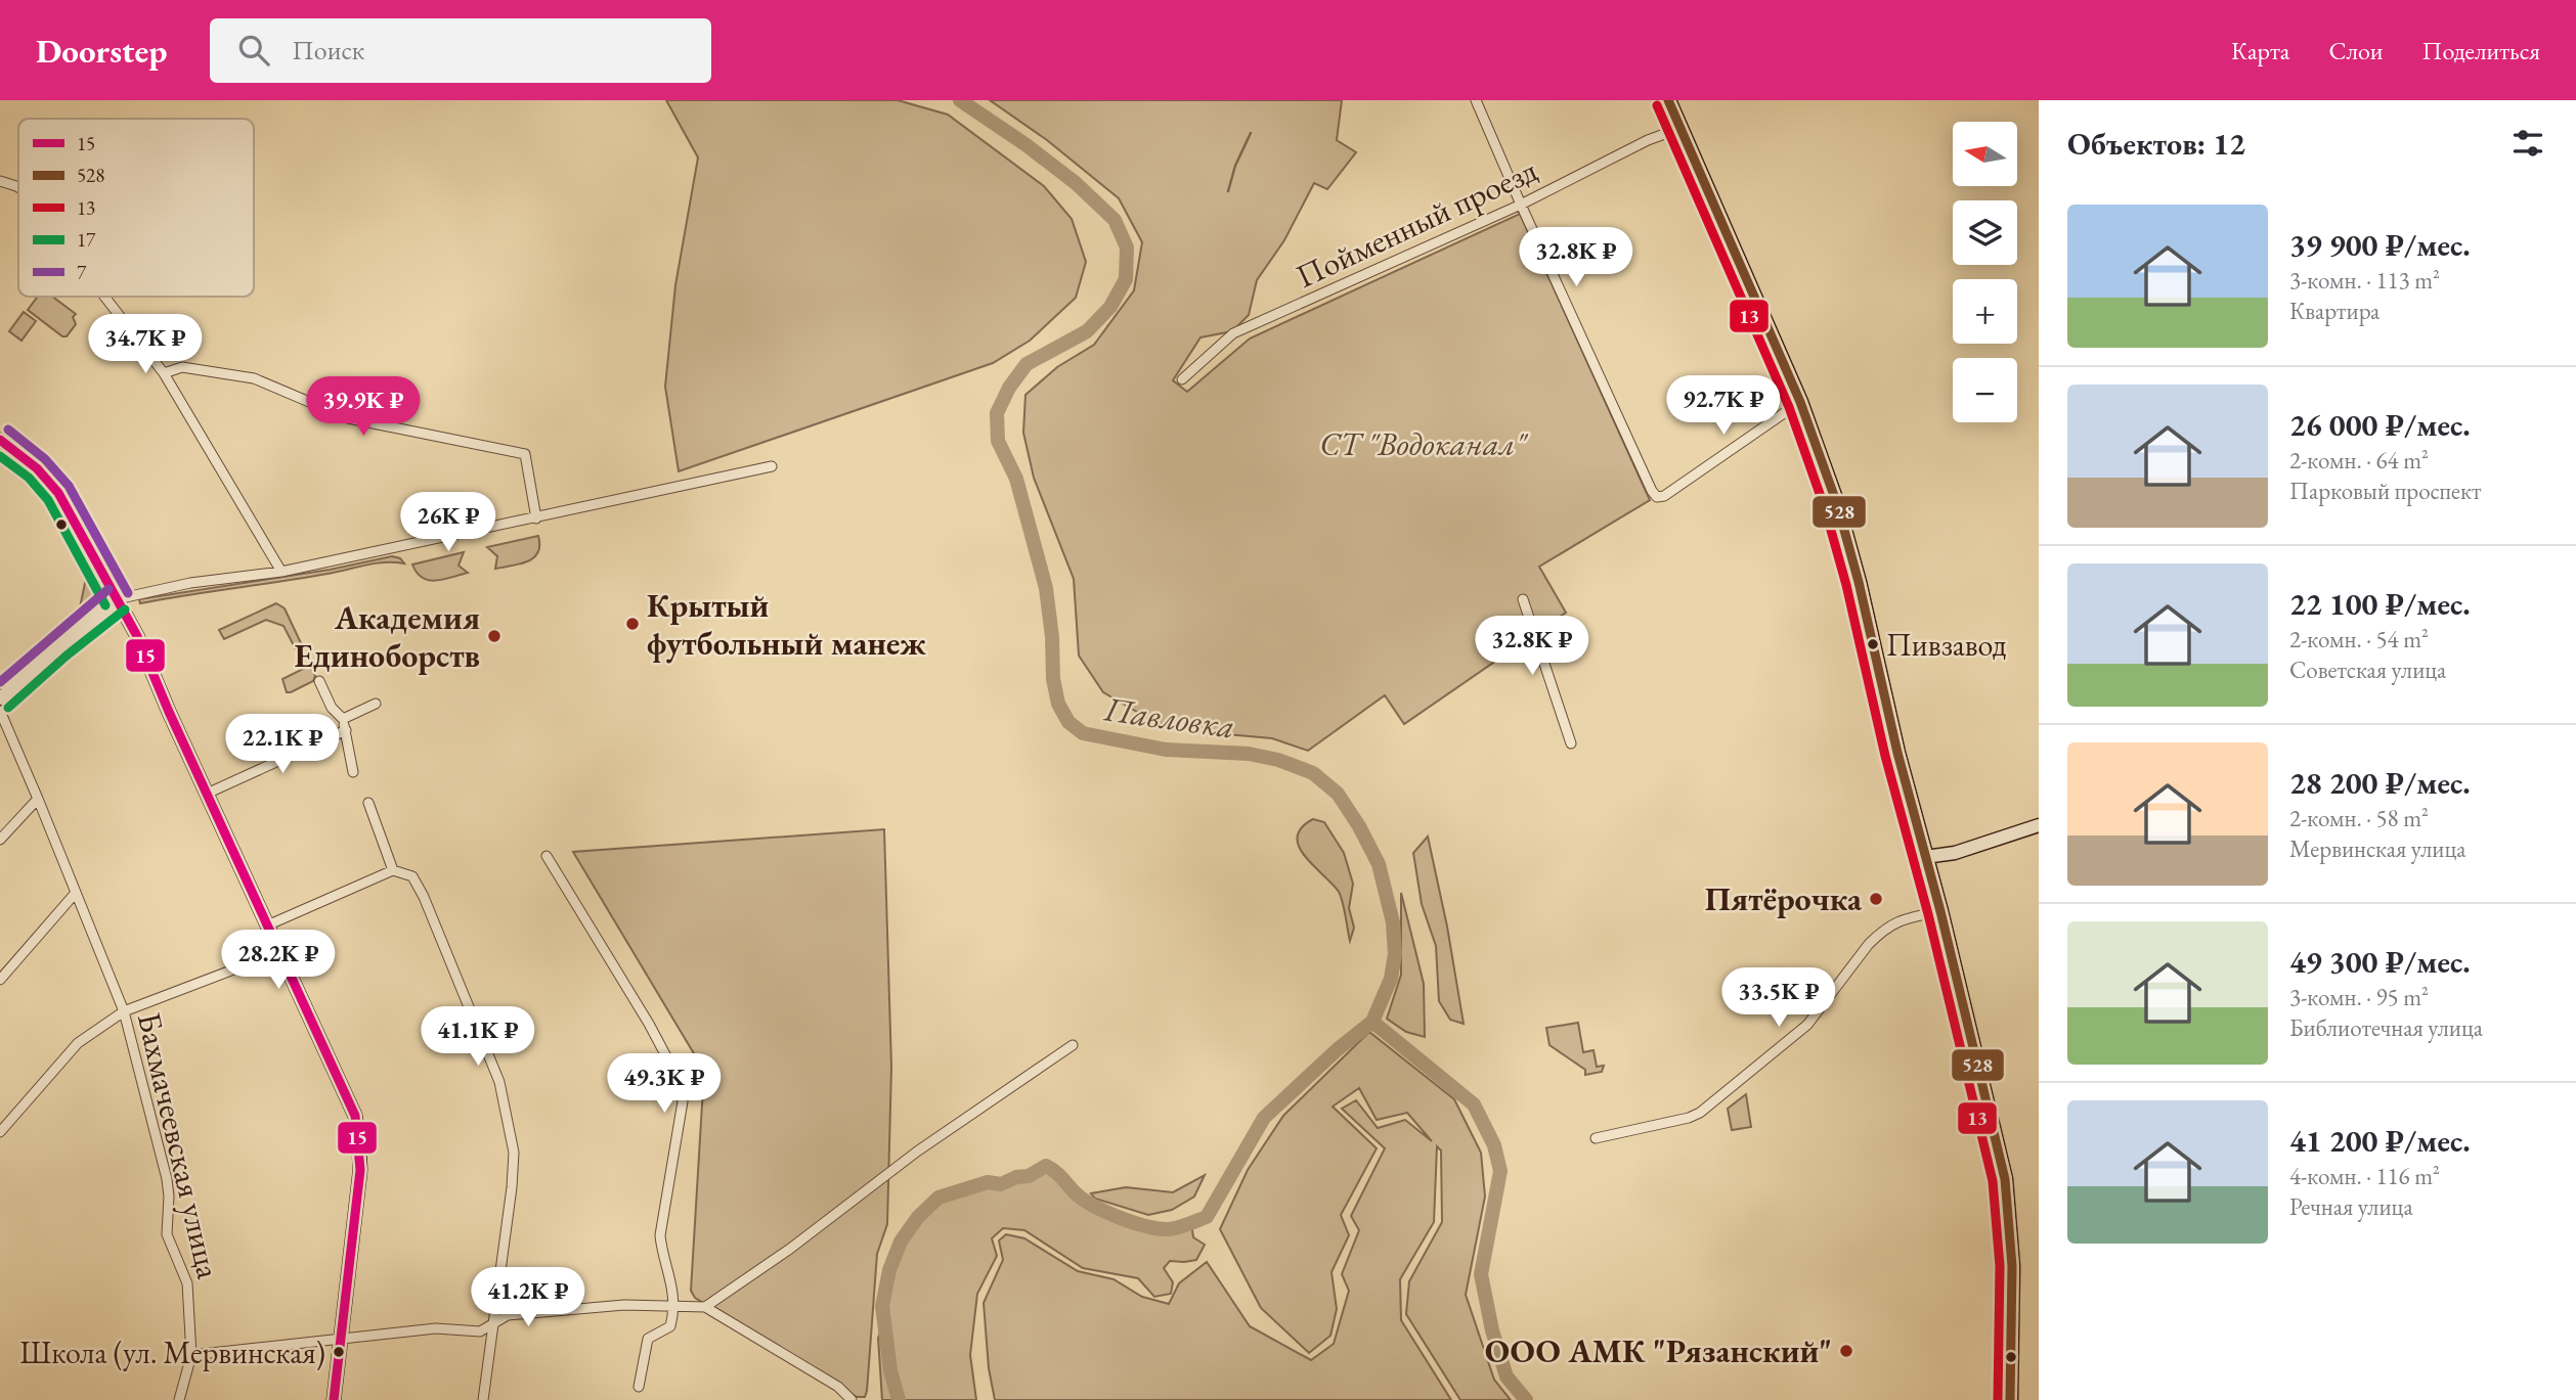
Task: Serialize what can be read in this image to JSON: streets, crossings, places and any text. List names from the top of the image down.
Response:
{
  "streets": {
    "street": ["Пойменный проезд", "Бахмачеевская улица"]
  },
  "water": ["Павловка"],
  "parks": ["СТ \"Водоканал\""],
  "places": [
    "Крытый футбольный манеж",
    "Академия Единоборств",
    "Пивзавод",
    "Пятёрочка",
    "ООО АМК \"Рязанский\"",
    "Школа (ул. Мервинская)"
  ],
  "lines": [
    "transit line 528",
    "transit line 13",
    "transit line 7",
    "transit line 15",
    "transit line 17"
  ],
  "legend": [
    "15",
    "528",
    "13",
    "17",
    "7"
  ],
  "north": "left",
  "page": {
    "header": "Doorstep",
    "search": "Поиск",
    "nav": ["Карта", "Слои", "Поделиться"],
    "heading": "Объектов: 12",
    "map_buttons": ["+", "−"],
    "list": [
      {
        "name": "39 900 ₽/мес.",
        "note": "3-комн. · 113 m² · Квартира"
      },
      {
        "name": "26 000 ₽/мес.",
        "note": "2-комн. · 64 m² · Парковый проспект"
      },
      {
        "name": "22 100 ₽/мес.",
        "note": "2-комн. · 54 m² · Советская улица"
      },
      {
        "name": "28 200 ₽/мес.",
        "note": "2-комн. · 58 m² · Мервинская улица"
      },
      {
        "name": "49 300 ₽/мес.",
        "note": "3-комн. · 95 m² · Библиотечная улица"
      },
      {
        "name": "41 200 ₽/мес.",
        "note": "4-комн. · 116 m² · Речная улица"
      }
    ],
    "price": [
      "32.8K ₽",
      "34.7K ₽",
      "92.7K ₽",
      "39.9K ₽",
      "26K ₽",
      "32.8K ₽",
      "22.1K ₽",
      "28.2K ₽",
      "33.5K ₽",
      "41.1K ₽",
      "49.3K ₽",
      "41.2K ₽"
    ]
  }
}
